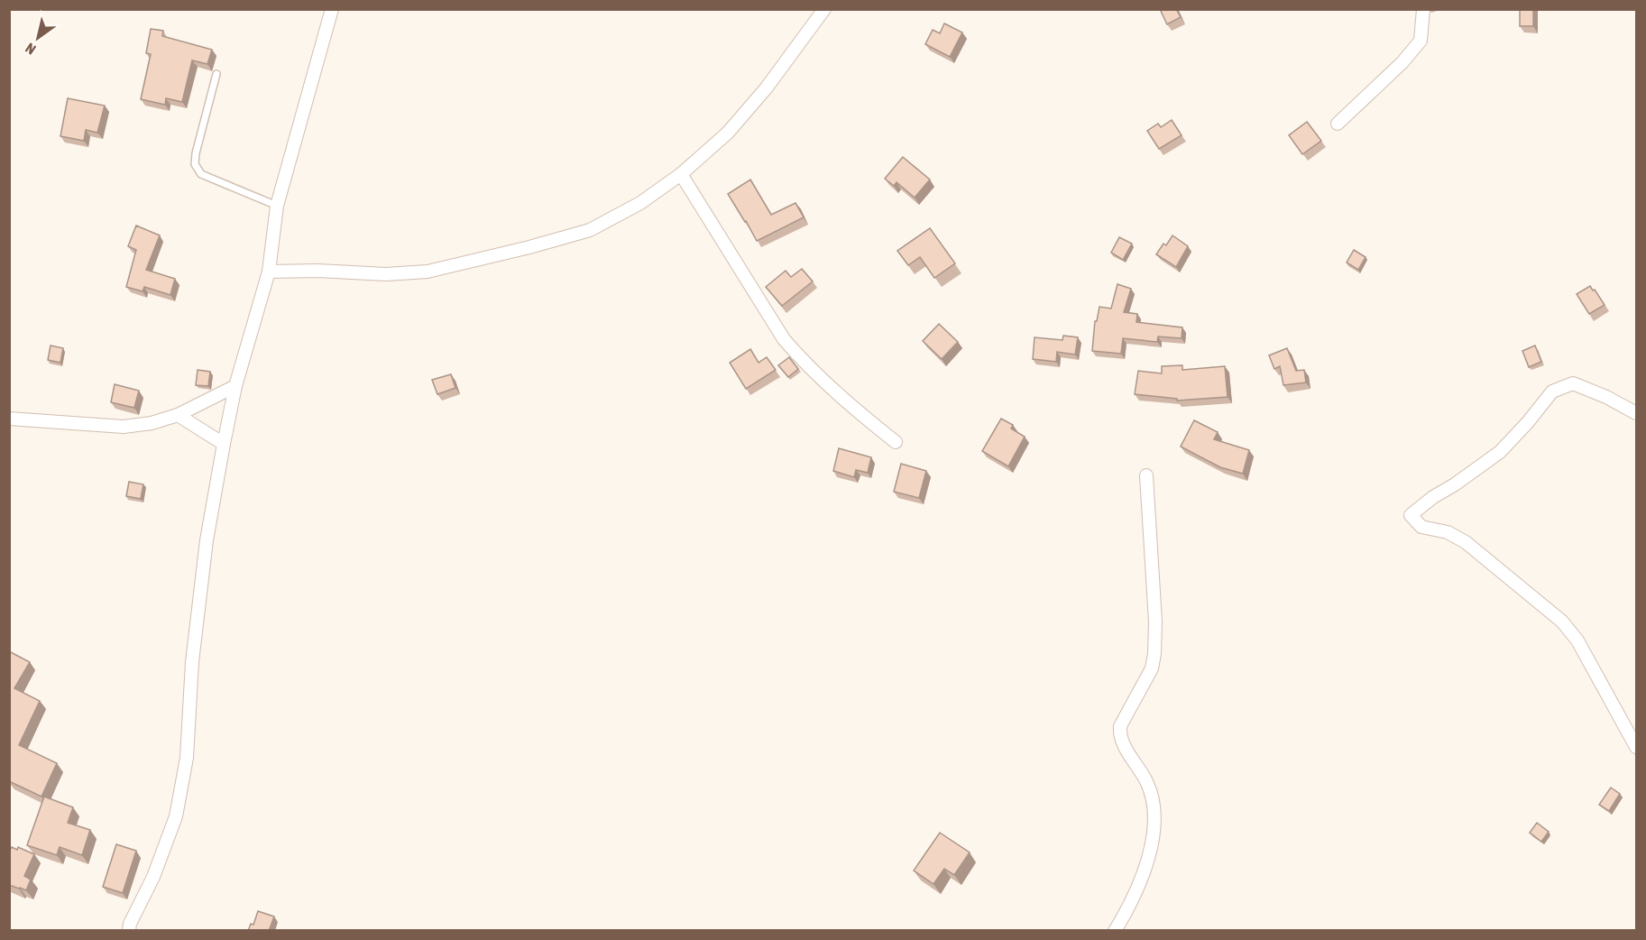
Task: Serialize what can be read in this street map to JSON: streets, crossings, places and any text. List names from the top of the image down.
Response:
{
  "north": "bottom left"
}
